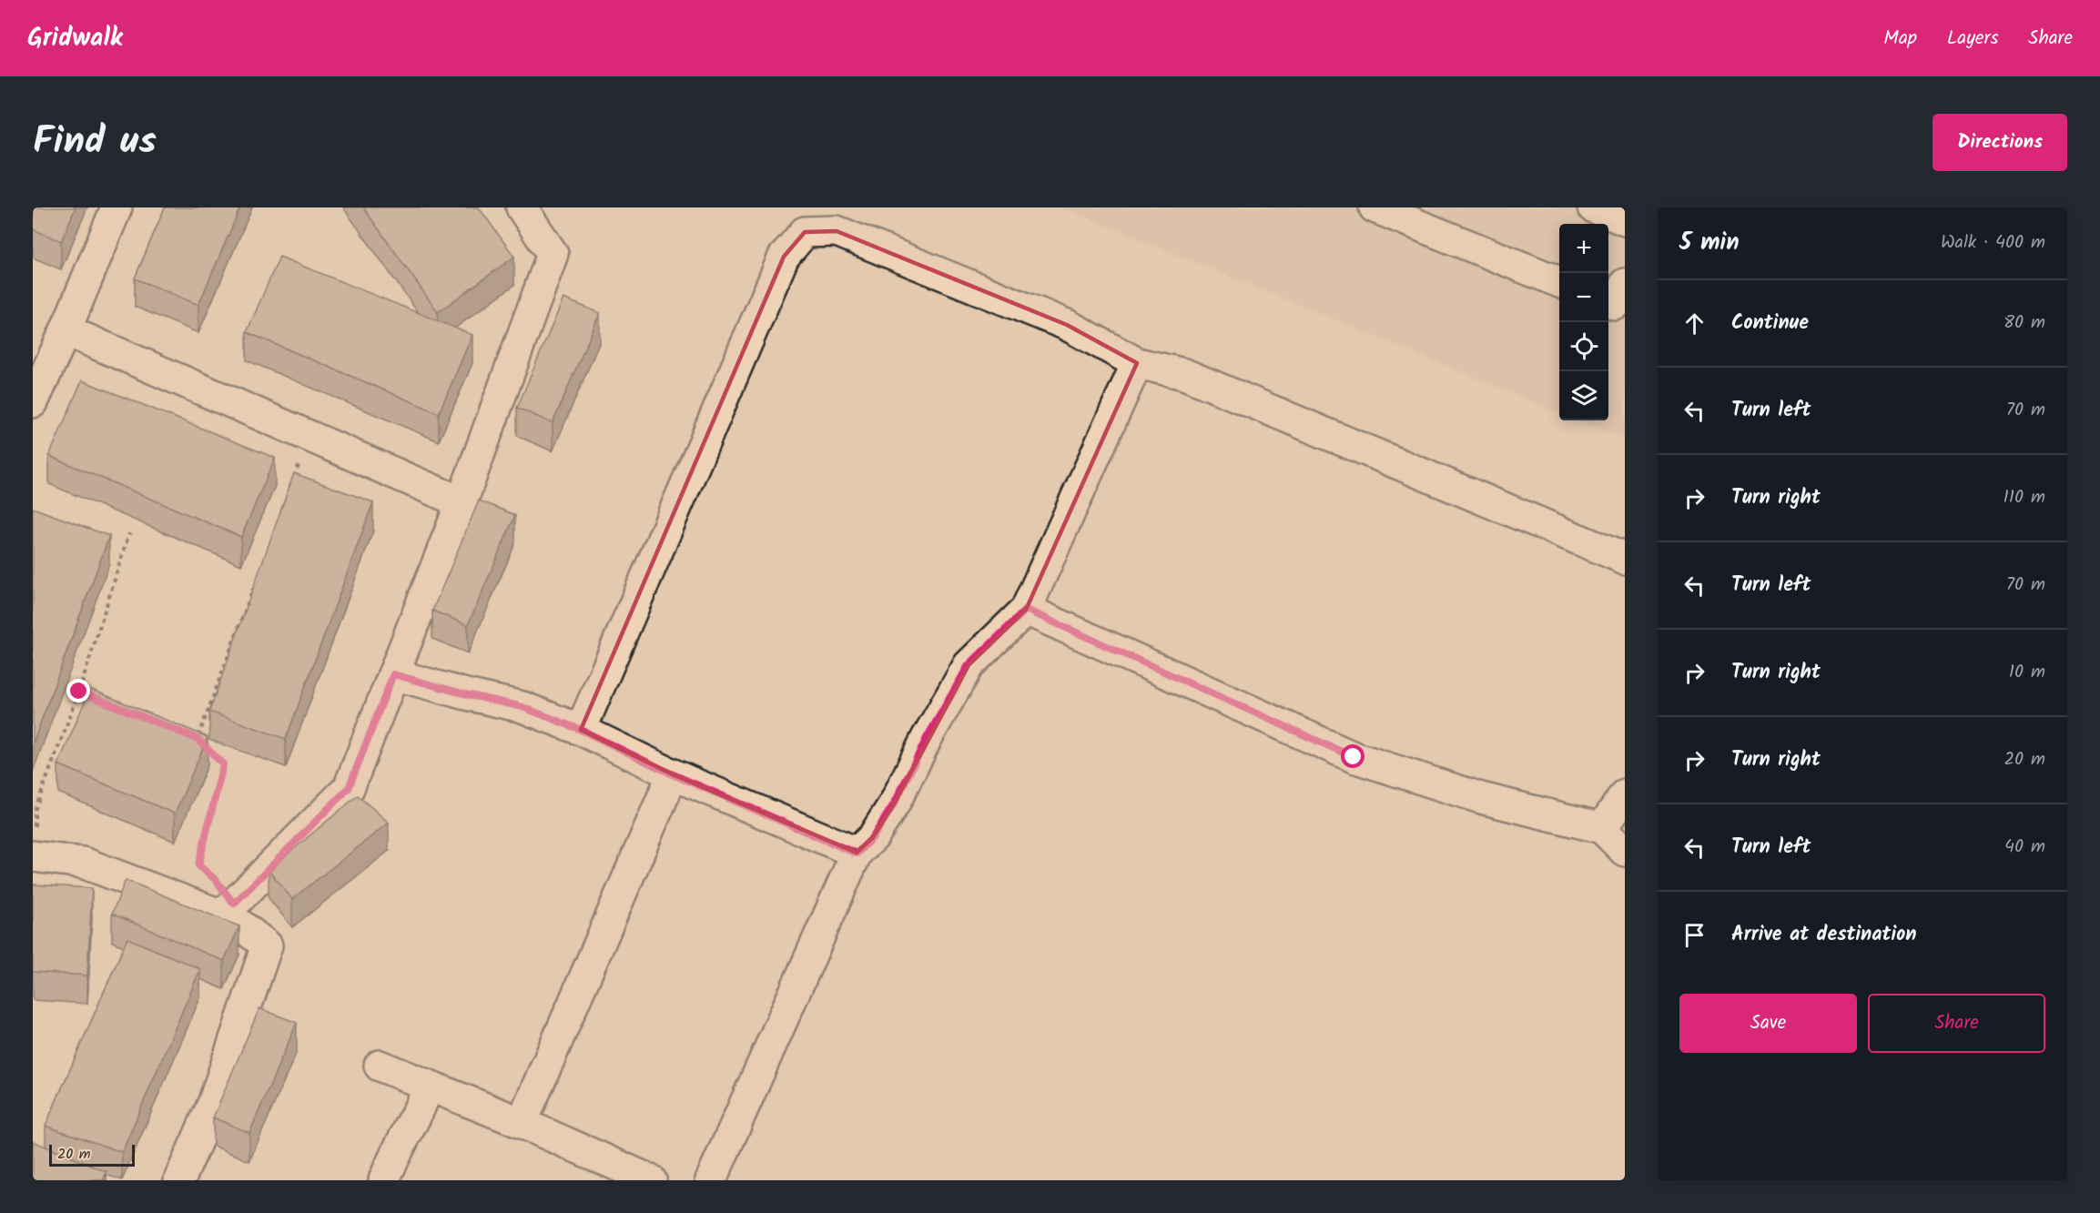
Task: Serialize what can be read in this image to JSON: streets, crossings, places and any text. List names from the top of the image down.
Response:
{
  "scale_bar": "20 m",
  "page": {
    "header": "Gridwalk",
    "nav": ["Map", "Layers", "Share"],
    "title": "Find us",
    "buttons": [
      "Directions",
      ["Save", "Share"]
    ],
    "heading": ["5 min", "Walk · 400 m"],
    "map_buttons": ["+", "−"],
    "list": [
      ["Continue", "80 m"],
      ["Turn left", "70 m"],
      ["Turn right", "110 m"],
      ["Turn left", "70 m"],
      ["Turn right", "10 m"],
      ["Turn right", "20 m"],
      ["Turn left", "40 m"],
      "Arrive at destination"
    ],
    "scale": "20 m"
  }
}
